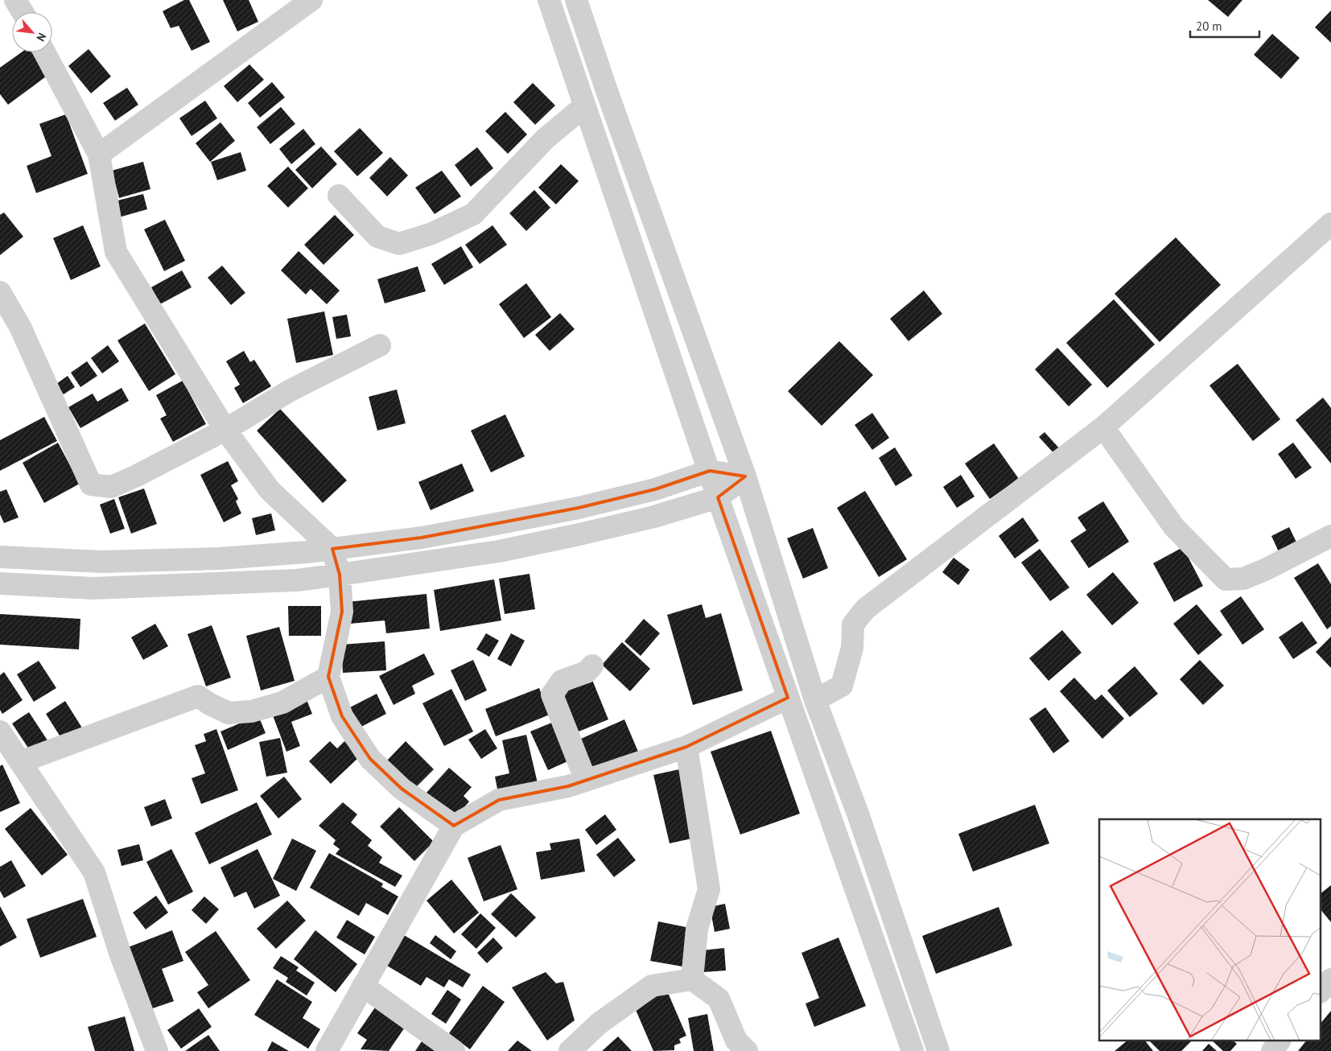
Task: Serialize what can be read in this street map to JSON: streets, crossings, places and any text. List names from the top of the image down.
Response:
{
  "scale_bar": "20 m",
  "north": "bottom right"
}
